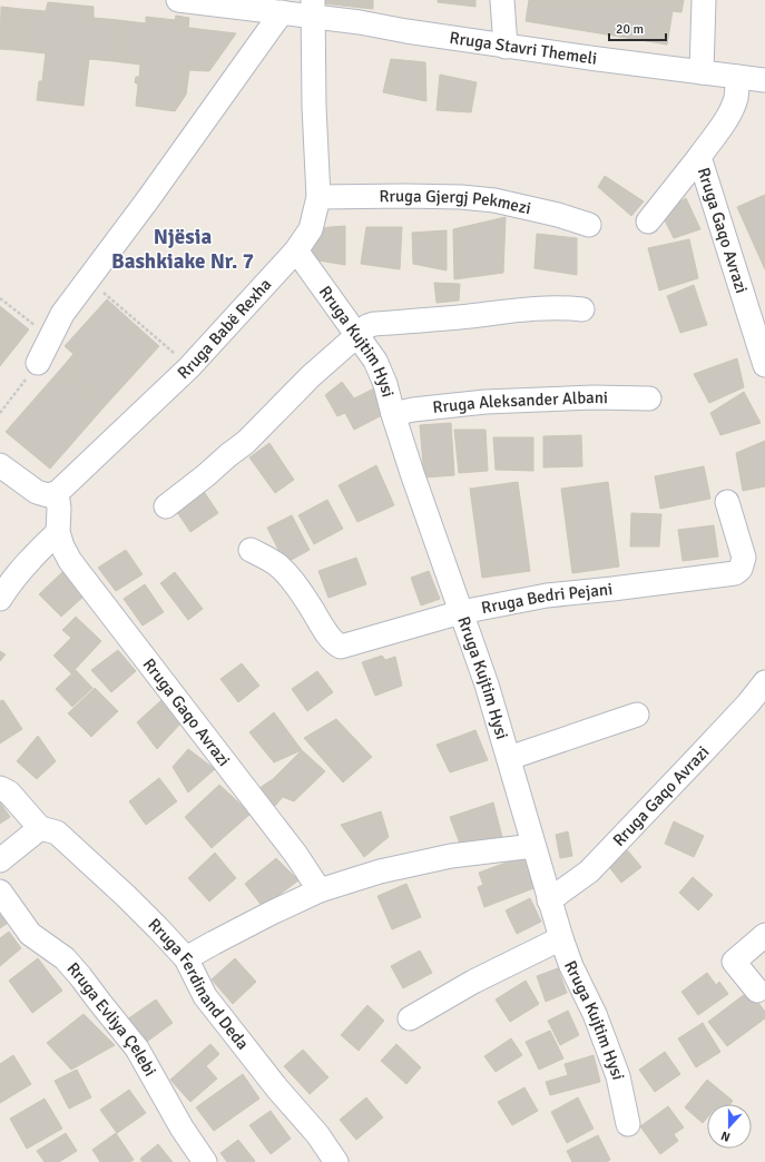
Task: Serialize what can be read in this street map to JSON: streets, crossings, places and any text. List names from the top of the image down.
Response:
{
  "streets": {
    "street": [
      "Rruga Stavri Themeli",
      "Rruga Gjergj Pekmezi",
      "Rruga Gaqo Avrazi",
      "Rruga Babë Rexha",
      "Rruga Kujtim Hysi",
      "Rruga Aleksander Albani",
      "Rruga Bedri Pejani",
      "Rruga Ferdinand Deda",
      "Rruga Evliya Çelebi"
    ]
  },
  "crossings": [
    ["Rruga Stavri Themeli", "Rruga Gaqo Avrazi"],
    ["Rruga Stavri Themeli", "Rruga Babë Rexha"],
    ["Rruga Gjergj Pekmezi", "Rruga Babë Rexha"],
    ["Rruga Gaqo Avrazi", "Rruga Kujtim Hysi"],
    ["Rruga Babë Rexha", "Rruga Kujtim Hysi"],
    ["Rruga Kujtim Hysi", "Rruga Aleksander Albani"],
    ["Rruga Kujtim Hysi", "Rruga Bedri Pejani"]
  ],
  "districts": ["Njësia Bashkiake Nr. 7"],
  "scale_bar": "20 m",
  "north": "bottom"
}
